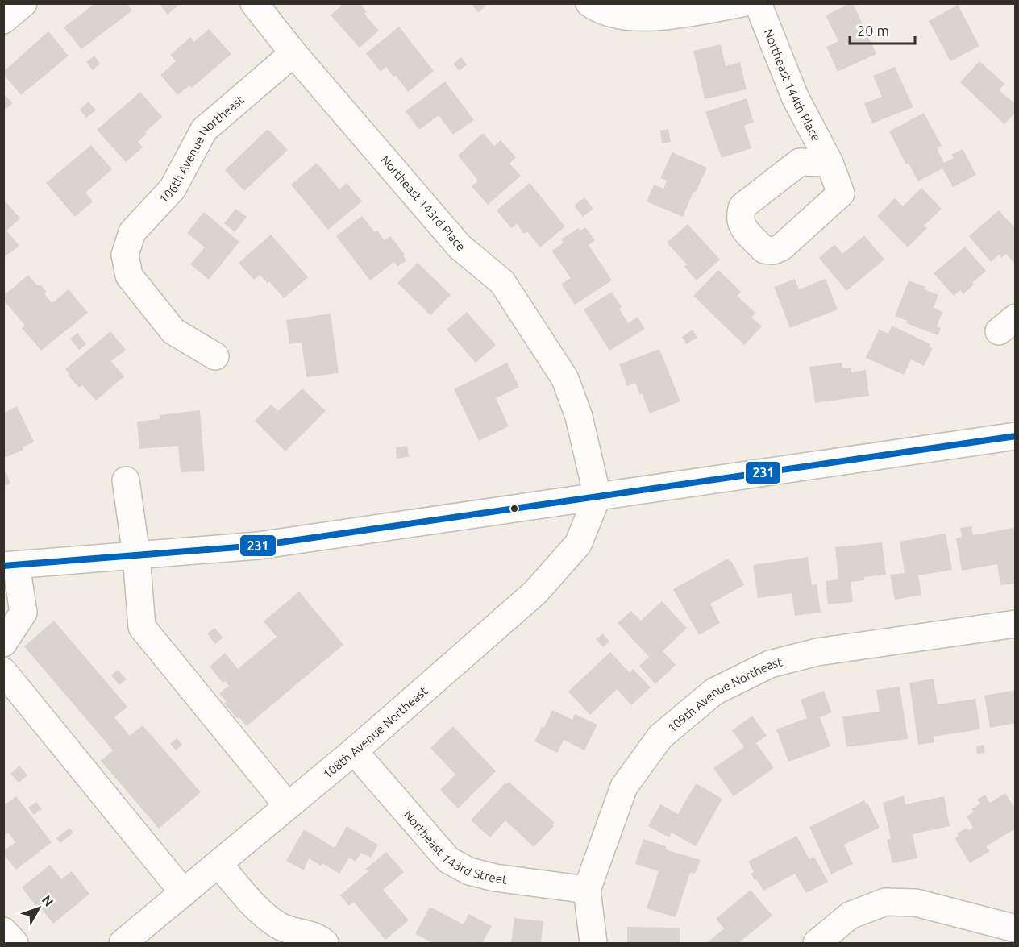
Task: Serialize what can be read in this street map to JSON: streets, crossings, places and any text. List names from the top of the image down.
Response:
{
  "streets": {
    "street": [
      "Northeast 144th Place",
      "106th Avenue Northeast",
      "Northeast 143rd Place",
      "109th Avenue Northeast",
      "108th Avenue Northeast",
      "Northeast 143rd Street"
    ]
  },
  "crossings": [
    ["106th Avenue Northeast", "Northeast 143rd Place"],
    ["Northeast 143rd Place", "108th Avenue Northeast"],
    ["109th Avenue Northeast", "Northeast 143rd Street"],
    ["108th Avenue Northeast", "Northeast 143rd Street"]
  ],
  "lines": ["transit line 231"],
  "scale_bar": "20 m",
  "north": "top right"
}
